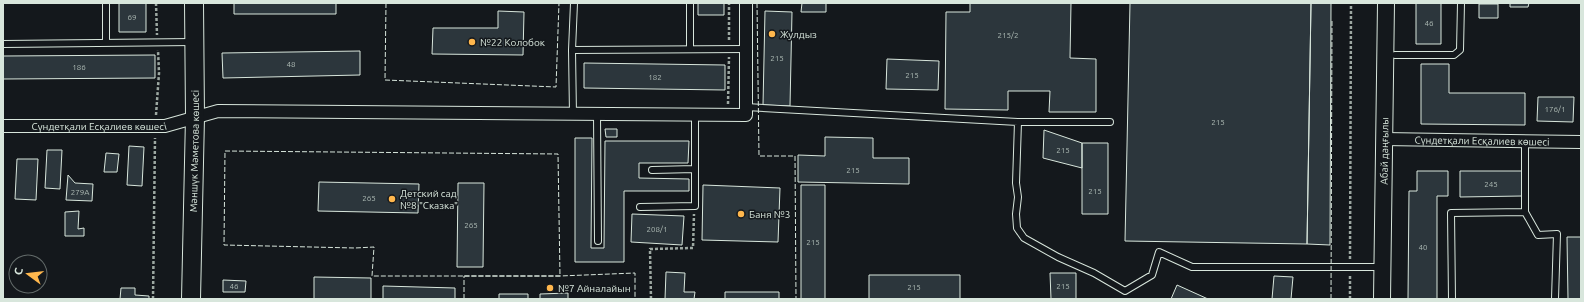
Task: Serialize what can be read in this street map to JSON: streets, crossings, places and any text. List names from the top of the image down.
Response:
{
  "streets": {
    "main road": ["Мәншүк Мәметова көшесі", "Абай даңғылы"],
    "street": ["Сүндетқали Есқалиев көшесі"]
  },
  "crossings": [
    ["Сүндетқали Есқалиев көшесі", "Мәншүк Мәметова көшесі"],
    ["Сүндетқали Есқалиев көшесі", "Абай даңғылы"]
  ],
  "places": [
    "Жулдыз",
    "№22 Колобок",
    "Детский сад №8 \"Сказка\"",
    "Баня №3",
    "№7 Айналайын"
  ],
  "house_numbers": [
    "69",
    "46",
    "215/2",
    "215",
    "48",
    "186",
    "215",
    "182",
    "176/1",
    "215",
    "215",
    "215",
    "245",
    "215",
    "279А",
    "265",
    "265",
    "208/1",
    "215",
    "40",
    "46",
    "215",
    "215"
  ],
  "north": "left"
}
